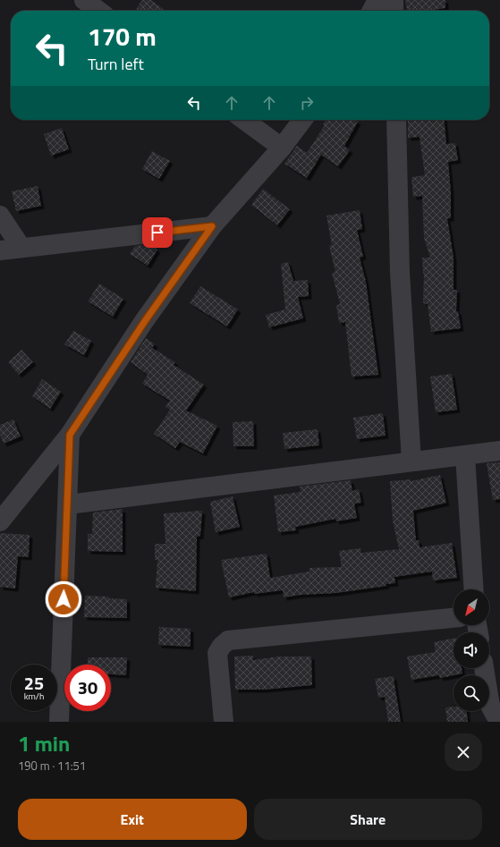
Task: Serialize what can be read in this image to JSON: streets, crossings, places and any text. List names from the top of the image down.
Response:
{
  "north": "bottom left",
  "page": {
    "turn": ["170 m", "Turn left"],
    "speed": "25 km/h",
    "limit": "30",
    "heading": ["1 min", "190 m · 11:51"],
    "buttons": ["Exit", "Share"]
  }
}
